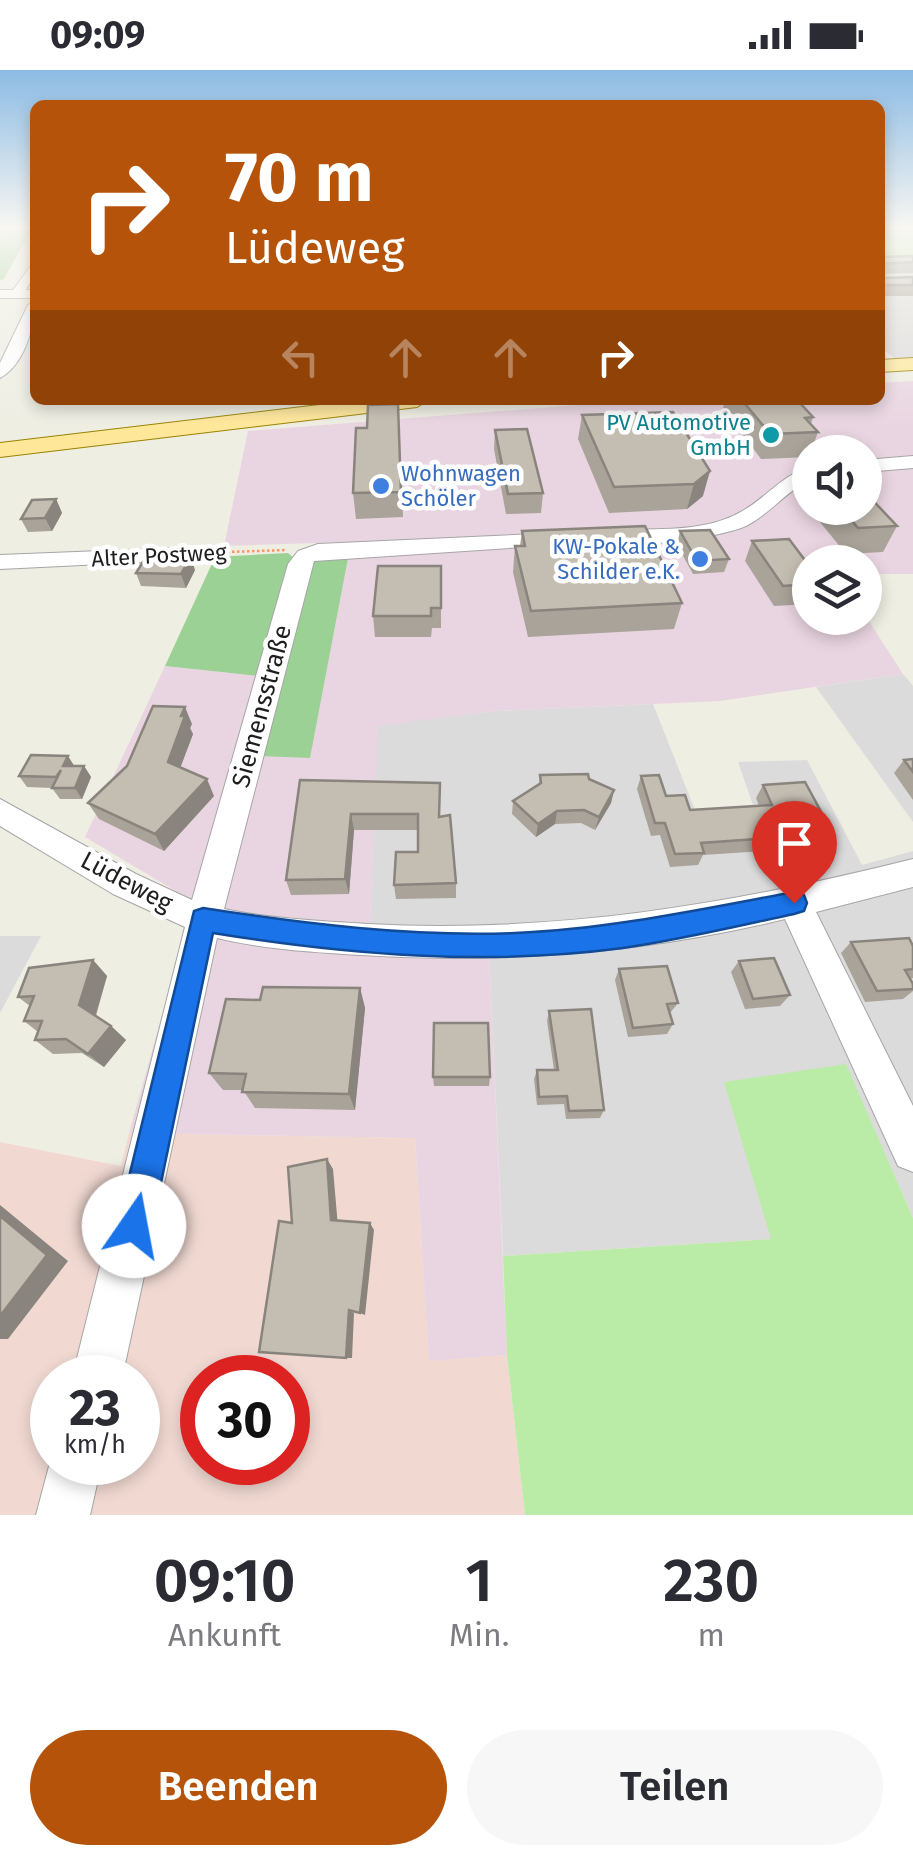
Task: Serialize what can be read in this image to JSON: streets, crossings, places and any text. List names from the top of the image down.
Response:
{
  "streets": {
    "street": ["Alter Postweg", "Siemensstraße", "Lüdeweg"]
  },
  "crossings": [
    ["Alter Postweg", "Siemensstraße"],
    ["Siemensstraße", "Lüdeweg"]
  ],
  "places": ["PV Automotive GmbH", "Wohnwagen Schöler", "KW-Pokale & Schilder e.K."],
  "page": {
    "status": "09:09",
    "turn": ["70 m", "Lüdeweg"],
    "speed": "23 km/h",
    "limit": "30",
    "eta": [
      "09:10",
      "Ankunft",
      "1",
      "Min.",
      "230",
      "m"
    ],
    "buttons": ["Beenden", "Teilen"]
  }
}
